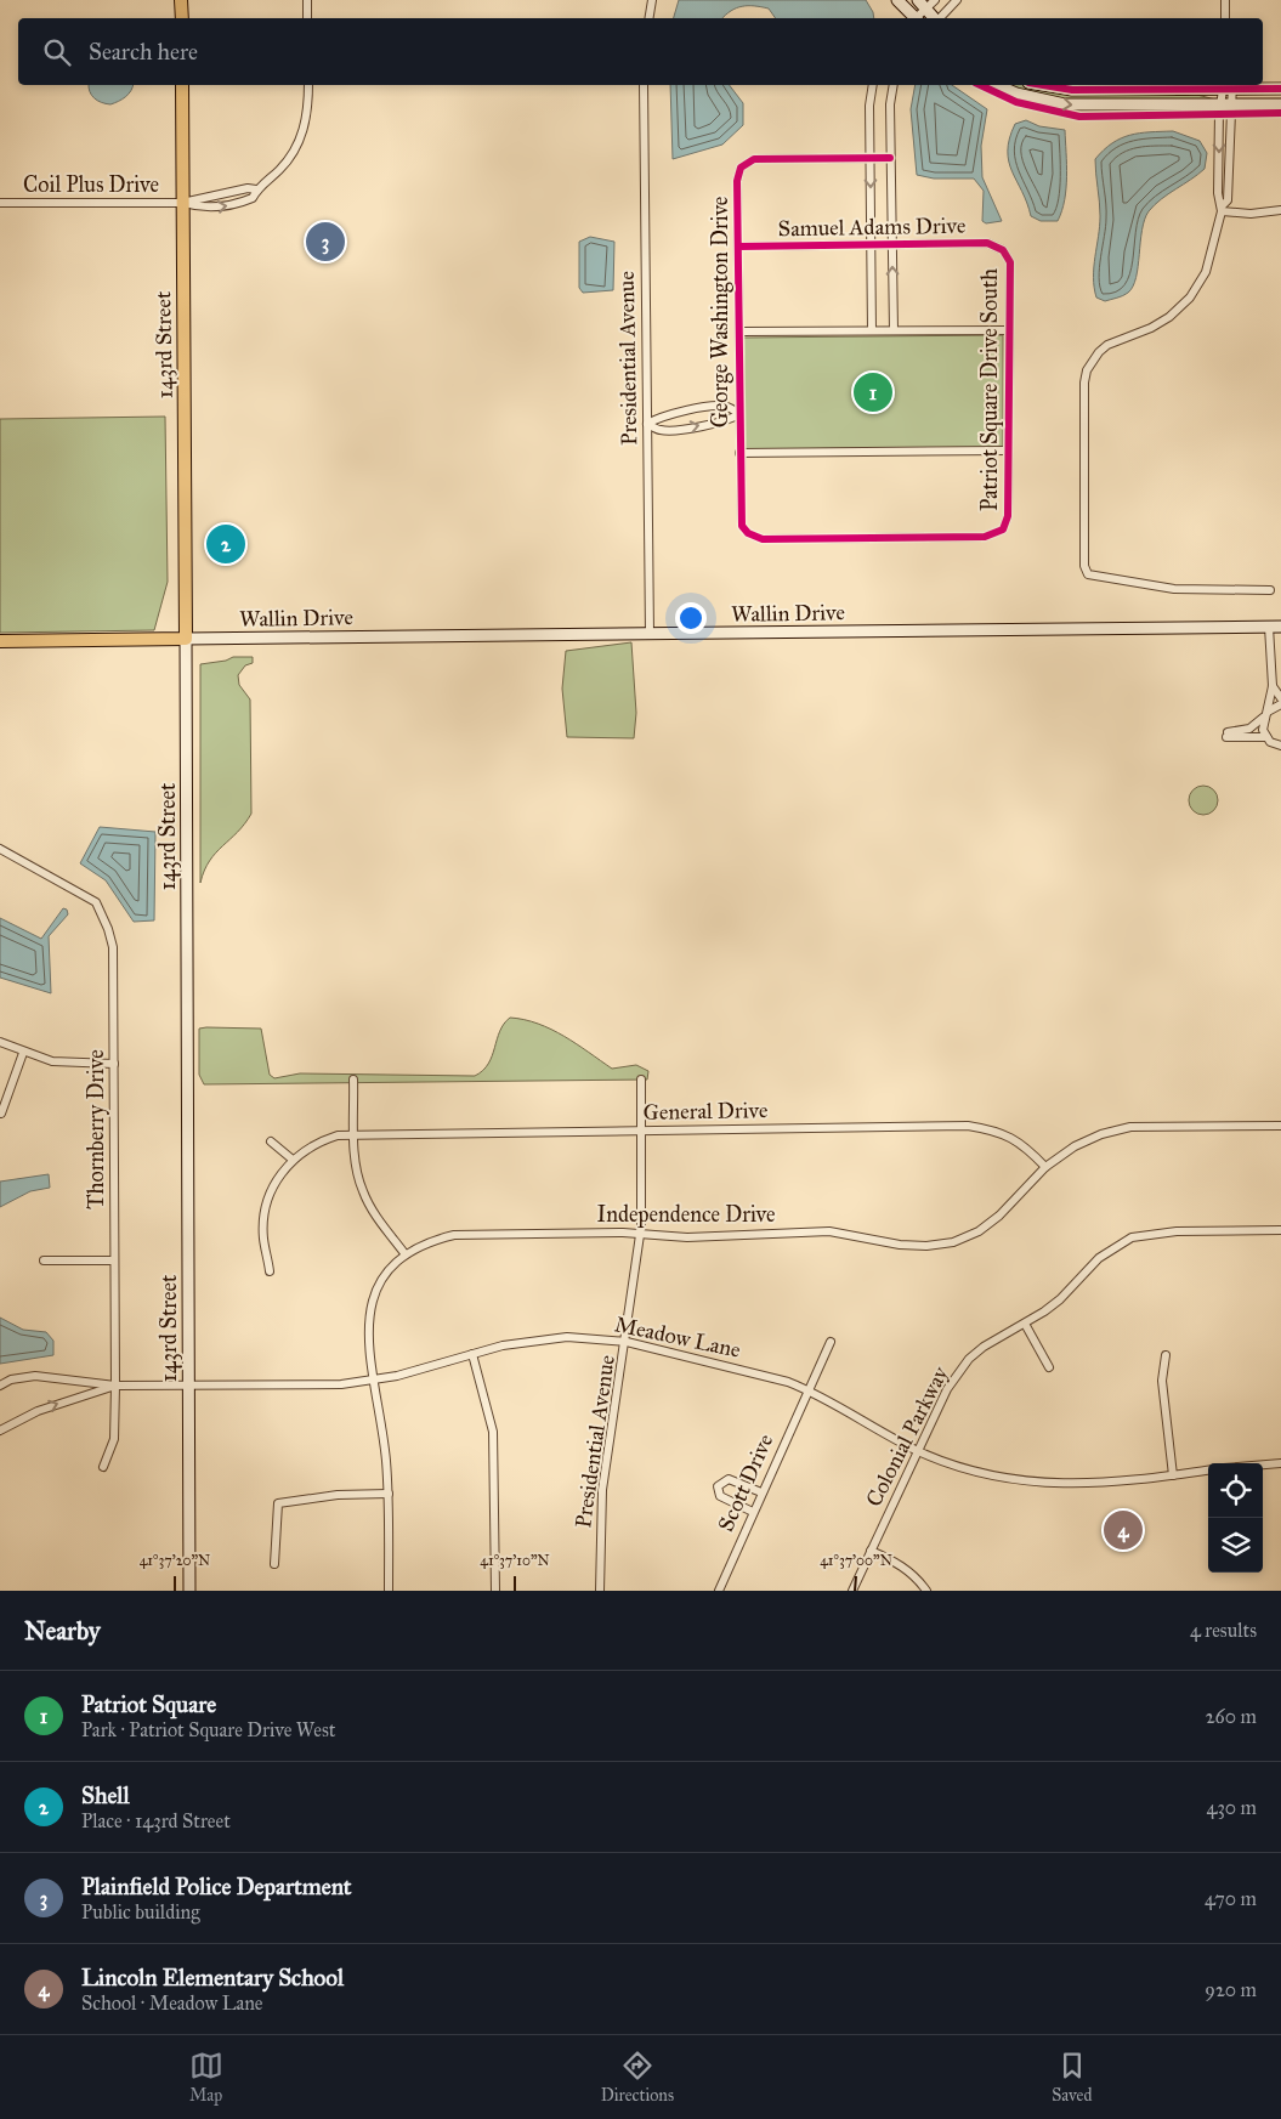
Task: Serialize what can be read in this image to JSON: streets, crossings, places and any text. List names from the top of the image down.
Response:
{
  "streets": {
    "main road": ["143rd Street"],
    "street": [
      "Coil Plus Drive",
      "Samuel Adams Drive",
      "George Washington Drive",
      "Presidential Avenue",
      "Patriot Square Drive South",
      "Wallin Drive",
      "General Drive",
      "Thornberry Drive",
      "Independence Drive",
      "Meadow Lane",
      "Colonial Parkway",
      "Scott Drive"
    ]
  },
  "crossings": [
    ["Coil Plus Drive", "143rd Street"],
    ["Samuel Adams Drive", "George Washington Drive"],
    ["Samuel Adams Drive", "Patriot Square Drive South"],
    ["George Washington Drive", "Patriot Square Drive South"],
    ["143rd Street", "Wallin Drive"],
    ["143rd Street", "Meadow Lane"],
    ["Presidential Avenue", "Wallin Drive"],
    ["Presidential Avenue", "General Drive"],
    ["Presidential Avenue", "Independence Drive"],
    ["Presidential Avenue", "Meadow Lane"],
    ["General Drive", "Independence Drive"],
    ["Thornberry Drive", "Meadow Lane"],
    ["Independence Drive", "Meadow Lane"],
    ["Meadow Lane", "Colonial Parkway"],
    ["Meadow Lane", "Scott Drive"]
  ],
  "page": {
    "search": "Search here",
    "pins": [
      "3",
      "1",
      "2",
      "4"
    ],
    "heading": ["Nearby", "4 results"],
    "list": [
      {
        "mark": "1",
        "name": "Patriot Square",
        "note": "Park · Patriot Square Drive West",
        "value": "260 m"
      },
      {
        "mark": "2",
        "name": "Shell",
        "note": "Place · 143rd Street",
        "value": "430 m"
      },
      {
        "mark": "3",
        "name": "Plainfield Police Department",
        "note": "Public building",
        "value": "470 m"
      },
      {
        "mark": "4",
        "name": "Lincoln Elementary School",
        "note": "School · Meadow Lane",
        "value": "920 m"
      }
    ],
    "nav": ["Map", "Directions", "Saved"]
  },
  "coordinates": ["41°37'20\"N", "41°37'10\"N", "41°37'00\"N"]
}
